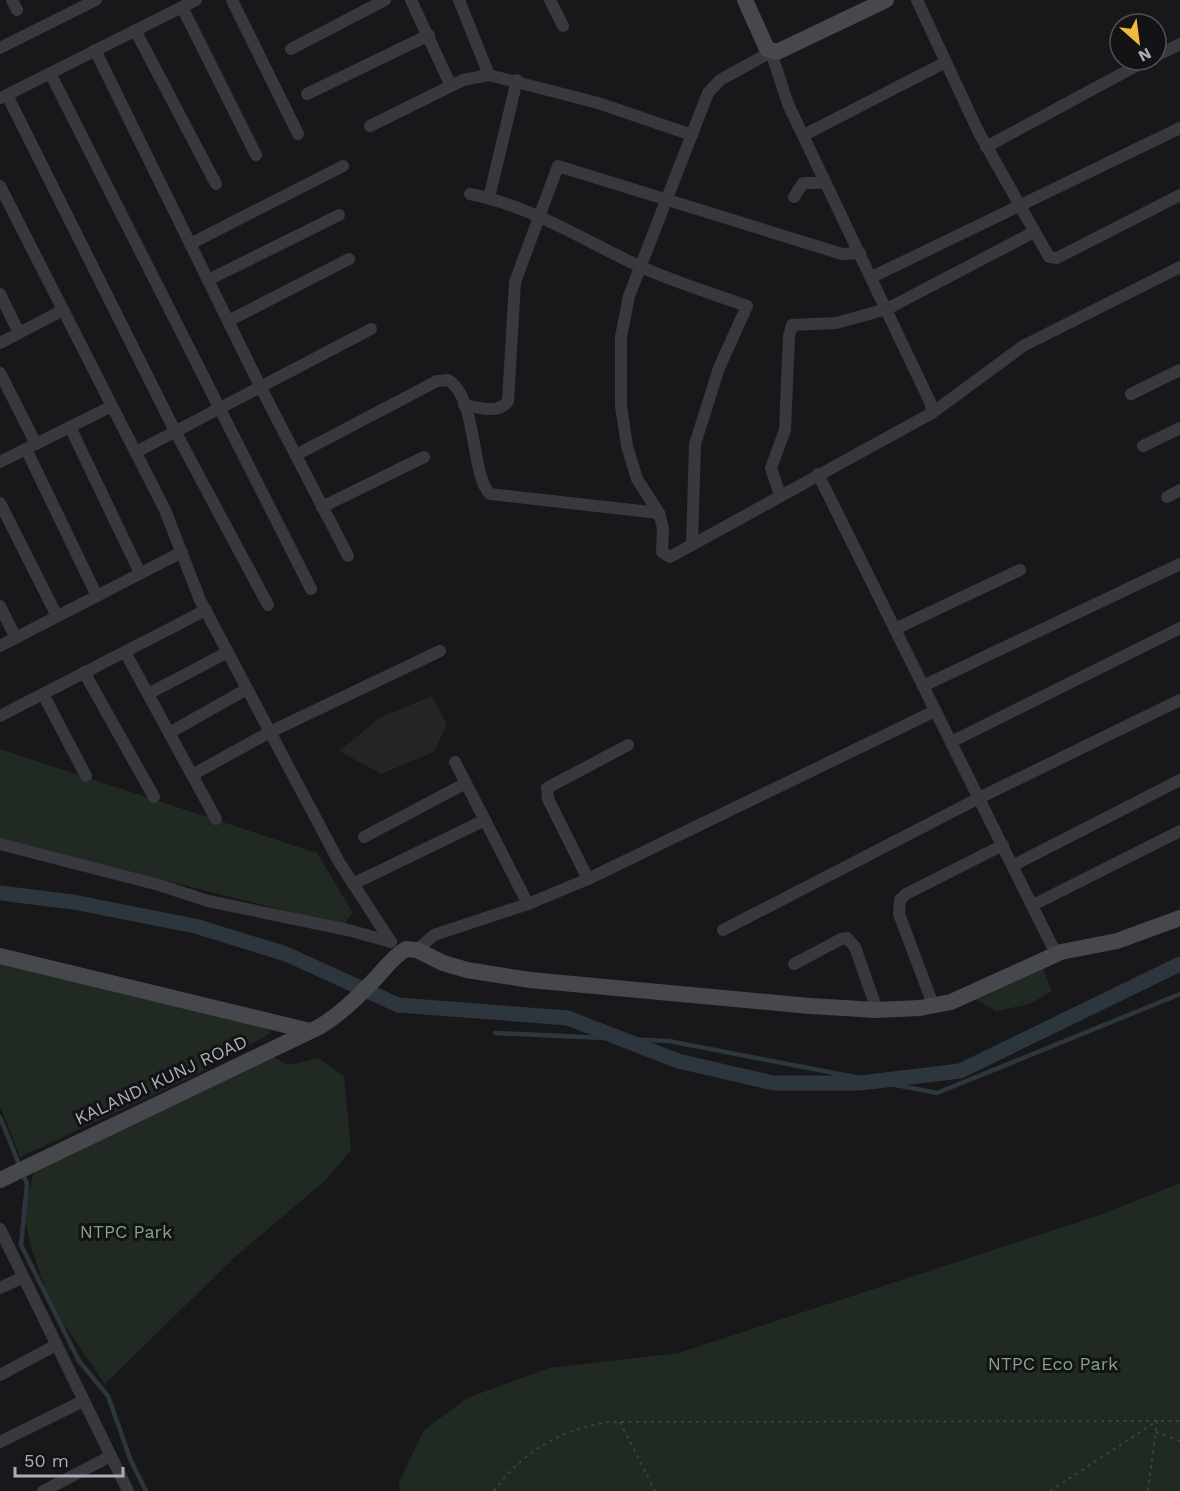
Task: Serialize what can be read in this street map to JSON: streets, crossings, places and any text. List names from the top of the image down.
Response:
{
  "streets": {
    "street": ["KALANDI KUNJ ROAD"]
  },
  "parks": ["NTPC Park", "NTPC Eco Park"],
  "scale_bar": "50 m",
  "north": "bottom right"
}
